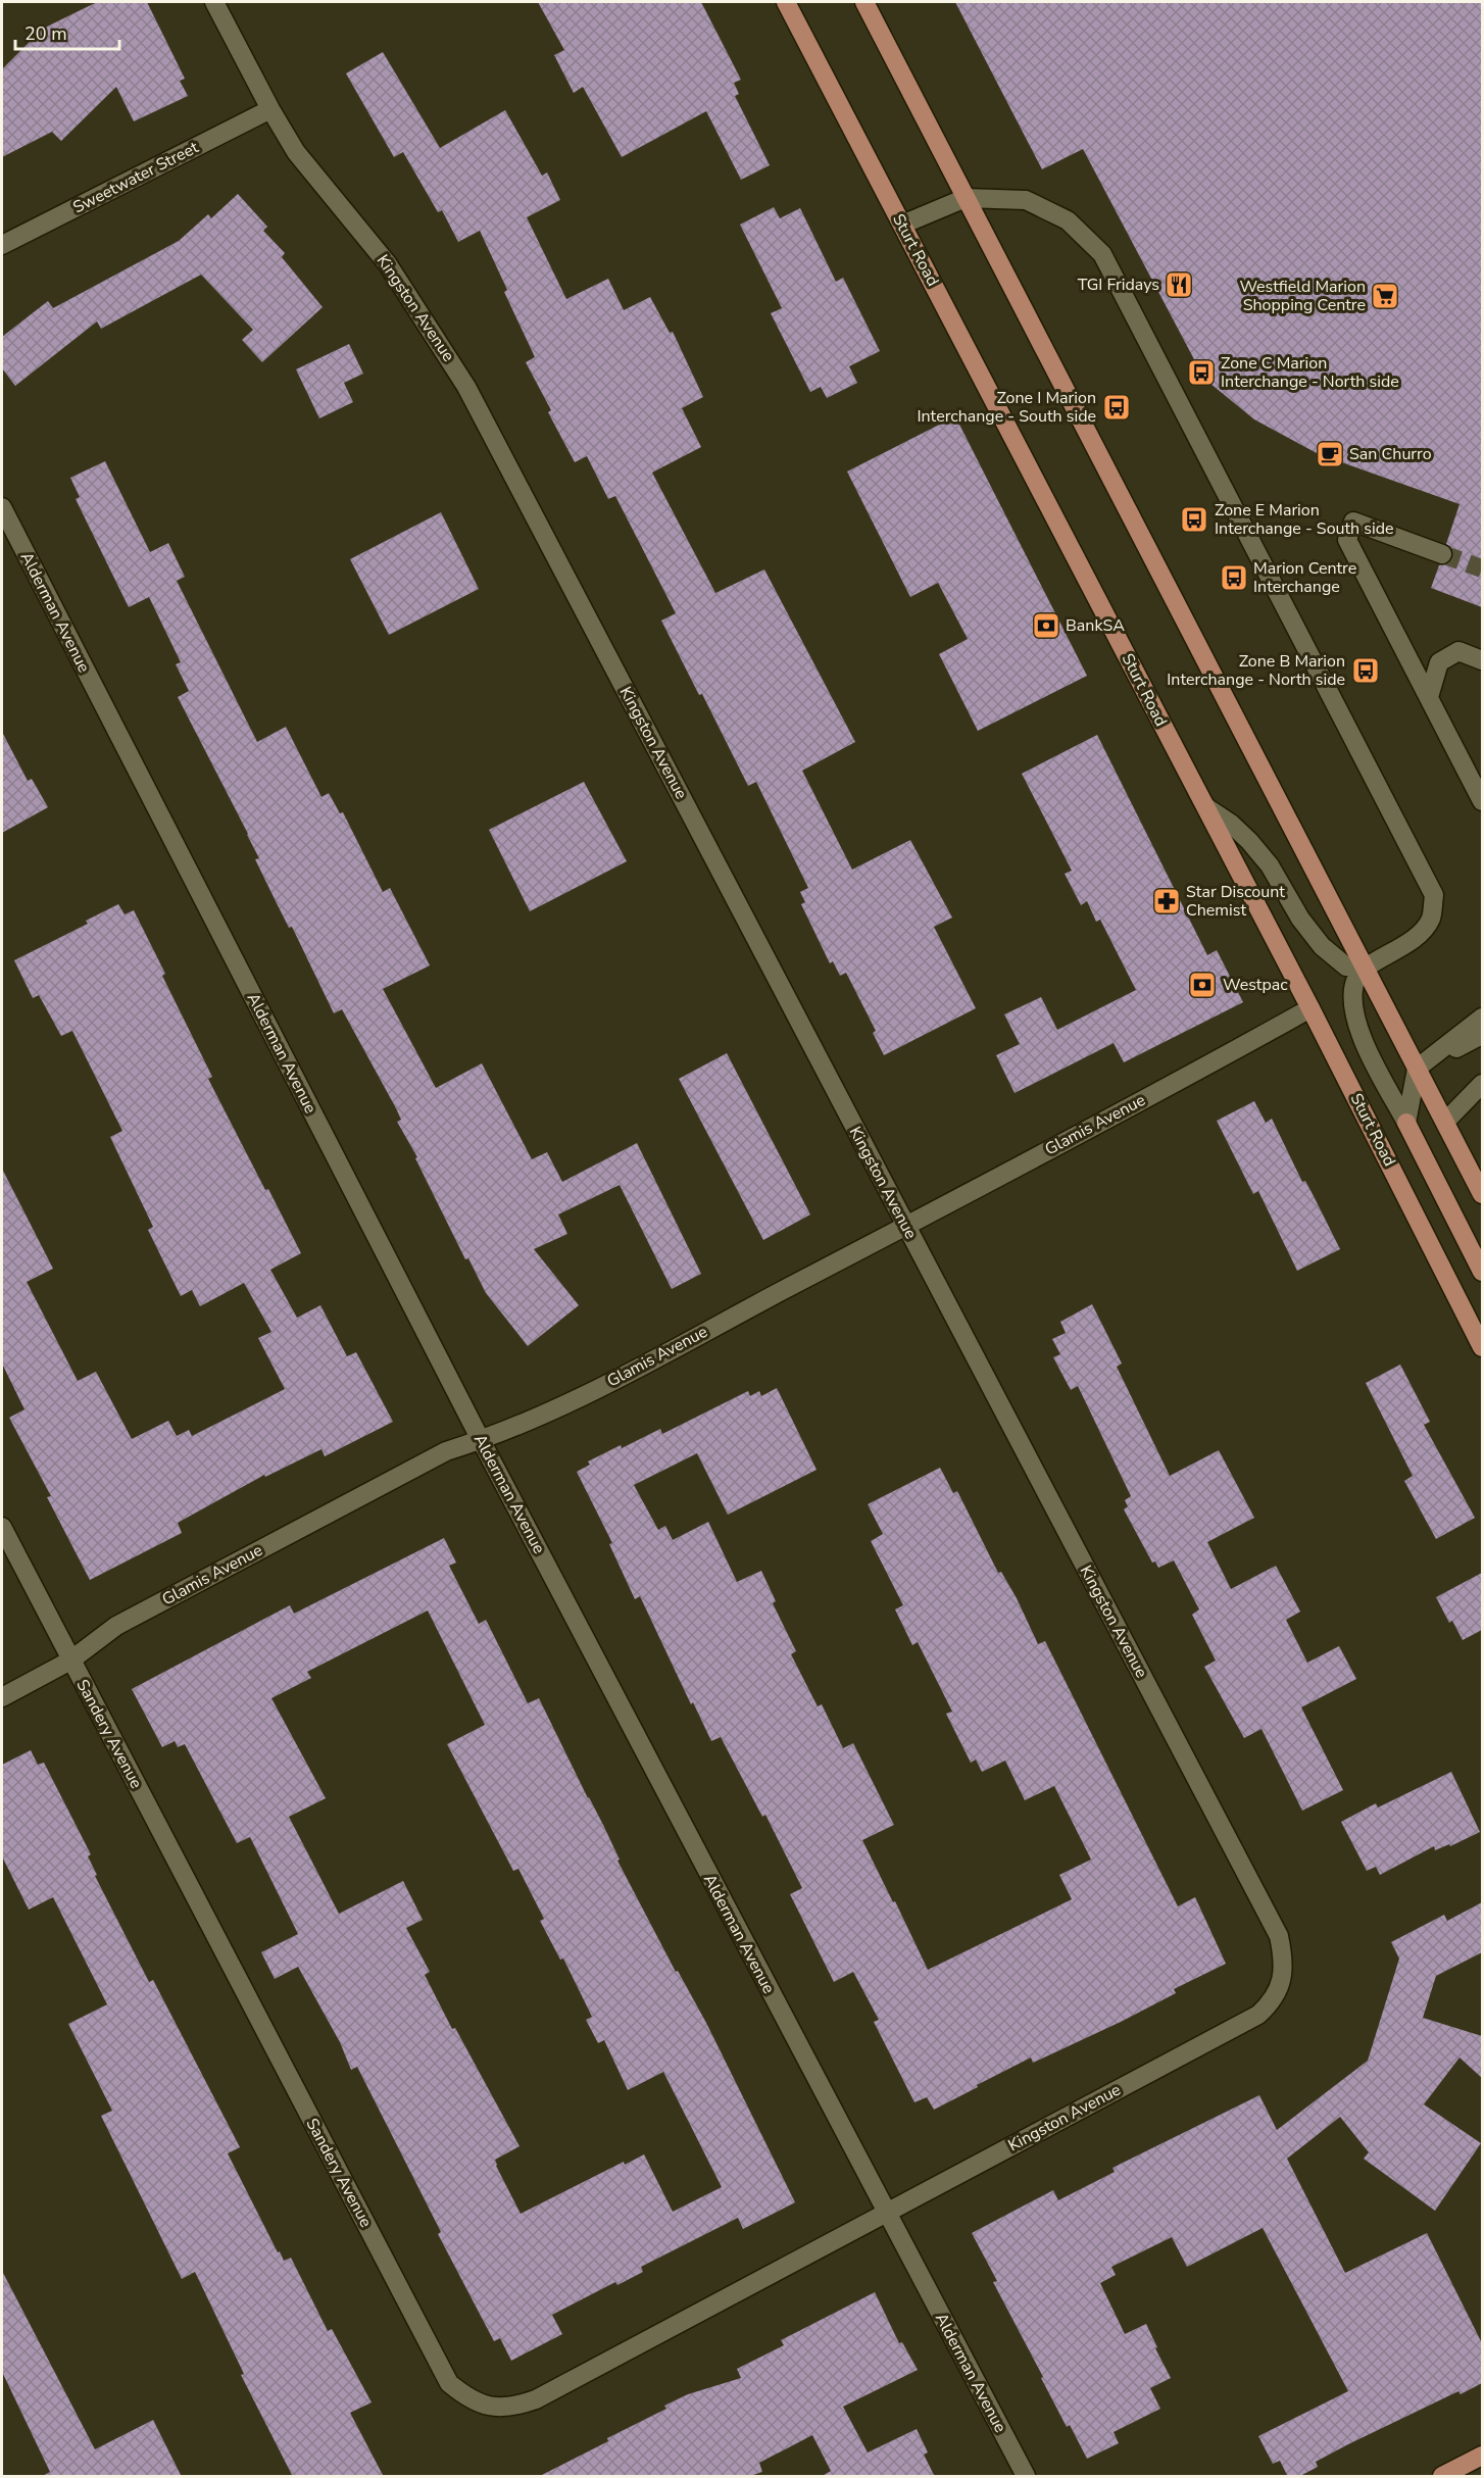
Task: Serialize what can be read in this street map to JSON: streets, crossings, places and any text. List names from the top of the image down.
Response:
{
  "streets": {
    "main road": ["Sturt Road"],
    "street": [
      "Sweetwater Street",
      "Kingston Avenue",
      "Alderman Avenue",
      "Glamis Avenue",
      "Sandery Avenue"
    ]
  },
  "crossings": [
    ["Sweetwater Street", "Kingston Avenue"],
    ["Sturt Road", "Glamis Avenue"],
    ["Kingston Avenue", "Alderman Avenue"],
    ["Kingston Avenue", "Glamis Avenue"],
    ["Kingston Avenue", "Sandery Avenue"],
    ["Alderman Avenue", "Glamis Avenue"],
    ["Alderman Avenue", "Sandery Avenue"],
    ["Glamis Avenue", "Sandery Avenue"]
  ],
  "places": {
    "restaurant": ["TGI Fridays"],
    "supermarket": ["Westfield Marion Shopping Centre"],
    "bus stop": [
      "Zone C Marion Interchange - North side",
      "Zone I Marion Interchange - South side",
      "Zone E Marion Interchange - South side",
      "Marion Centre Interchange",
      "Zone B Marion Interchange - North side"
    ],
    "cafe": ["San Churro"],
    "bank": ["BankSA", "Westpac"],
    "pharmacy": ["Star Discount Chemist"]
  },
  "scale_bar": "20 m"
}
